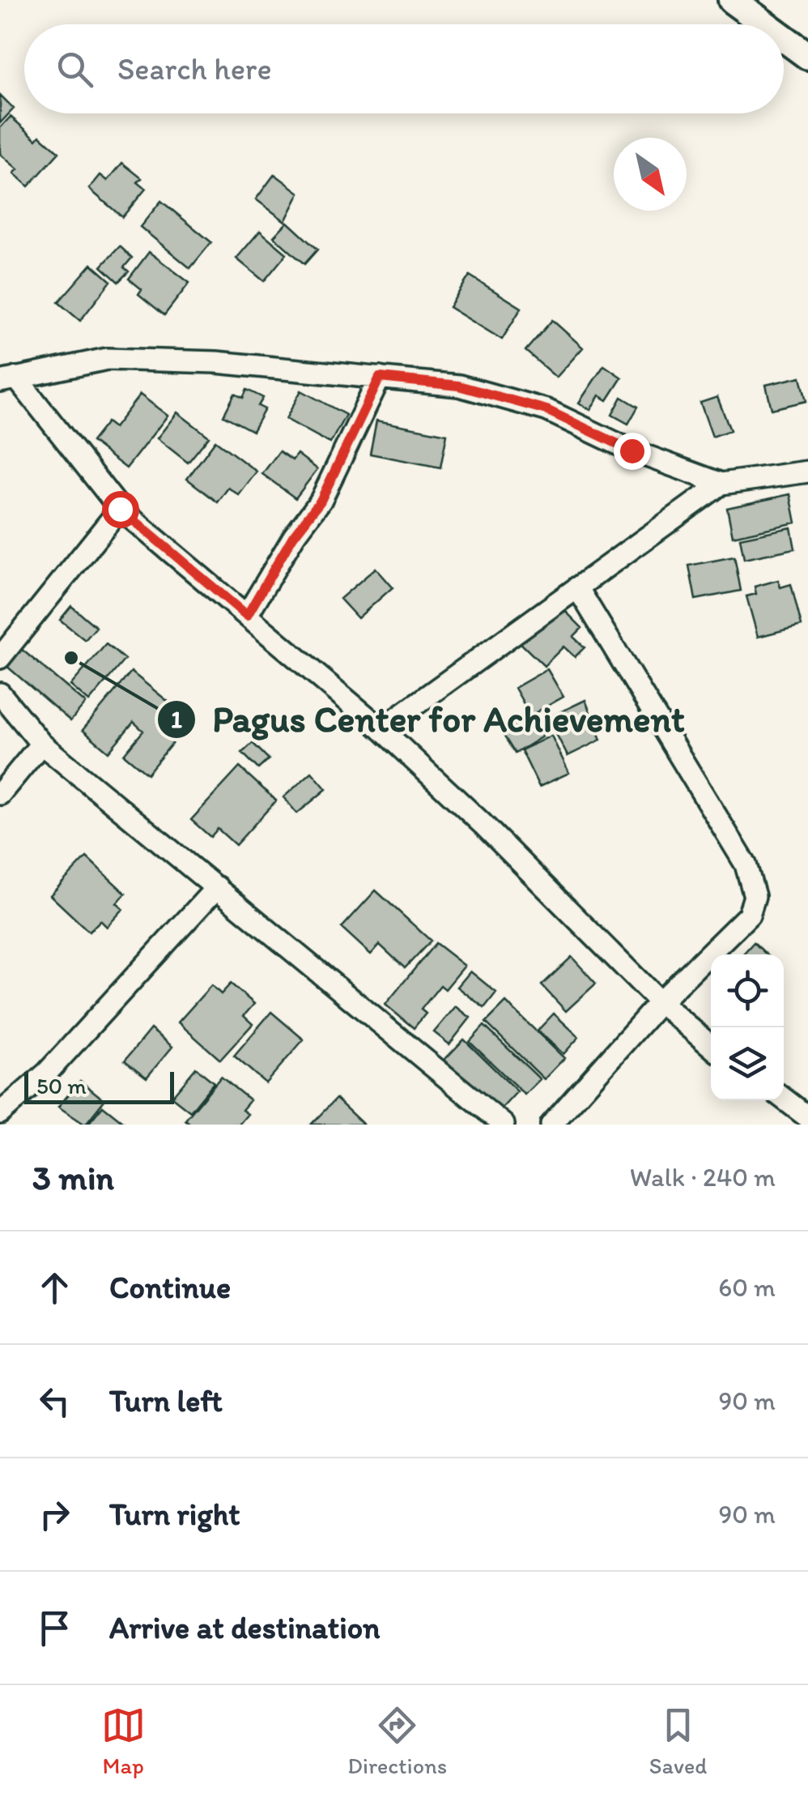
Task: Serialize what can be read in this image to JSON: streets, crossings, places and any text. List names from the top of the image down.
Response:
{
  "places": ["Pagus Center for Achievement"],
  "scale_bar": "50 m",
  "north": "bottom right",
  "page": {
    "search": "Search here",
    "scale": "50 m",
    "heading": ["3 min", "Walk · 240 m"],
    "list": [
      ["Continue", "60 m"],
      ["Turn left", "90 m"],
      ["Turn right", "90 m"],
      "Arrive at destination"
    ],
    "nav": ["Map", "Directions", "Saved"]
  }
}
